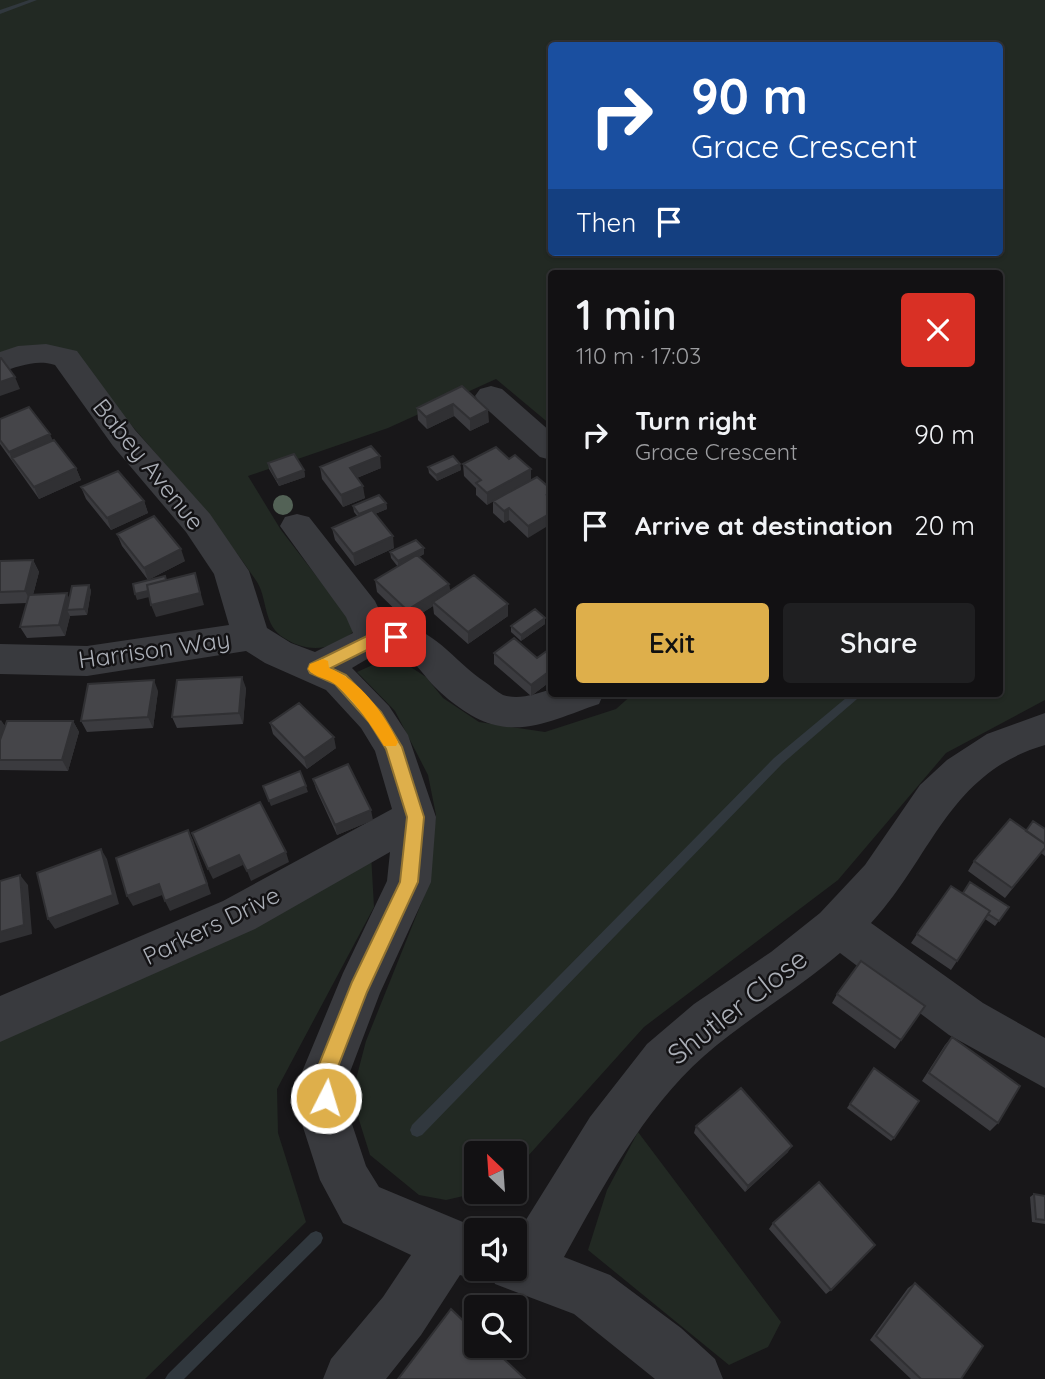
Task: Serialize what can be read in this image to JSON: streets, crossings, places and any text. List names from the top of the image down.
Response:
{
  "streets": {
    "street": [
      "Babey Avenue",
      "Harrison Way",
      "Parkers Drive",
      "Shutler Close"
    ]
  },
  "crossings": [
    ["Babey Avenue", "Harrison Way"],
    ["Harrison Way", "Parkers Drive"]
  ],
  "north": "top left",
  "page": {
    "turn": ["90 m", "Grace Crescent"],
    "then": "Then",
    "heading": ["1 min", "110 m · 17:03"],
    "list": [
      {
        "name": "Turn right",
        "note": "Grace Crescent",
        "value": "90 m"
      },
      {
        "name": "Arrive at destination",
        "value": "20 m"
      }
    ],
    "buttons": ["Exit", "Share"]
  }
}
